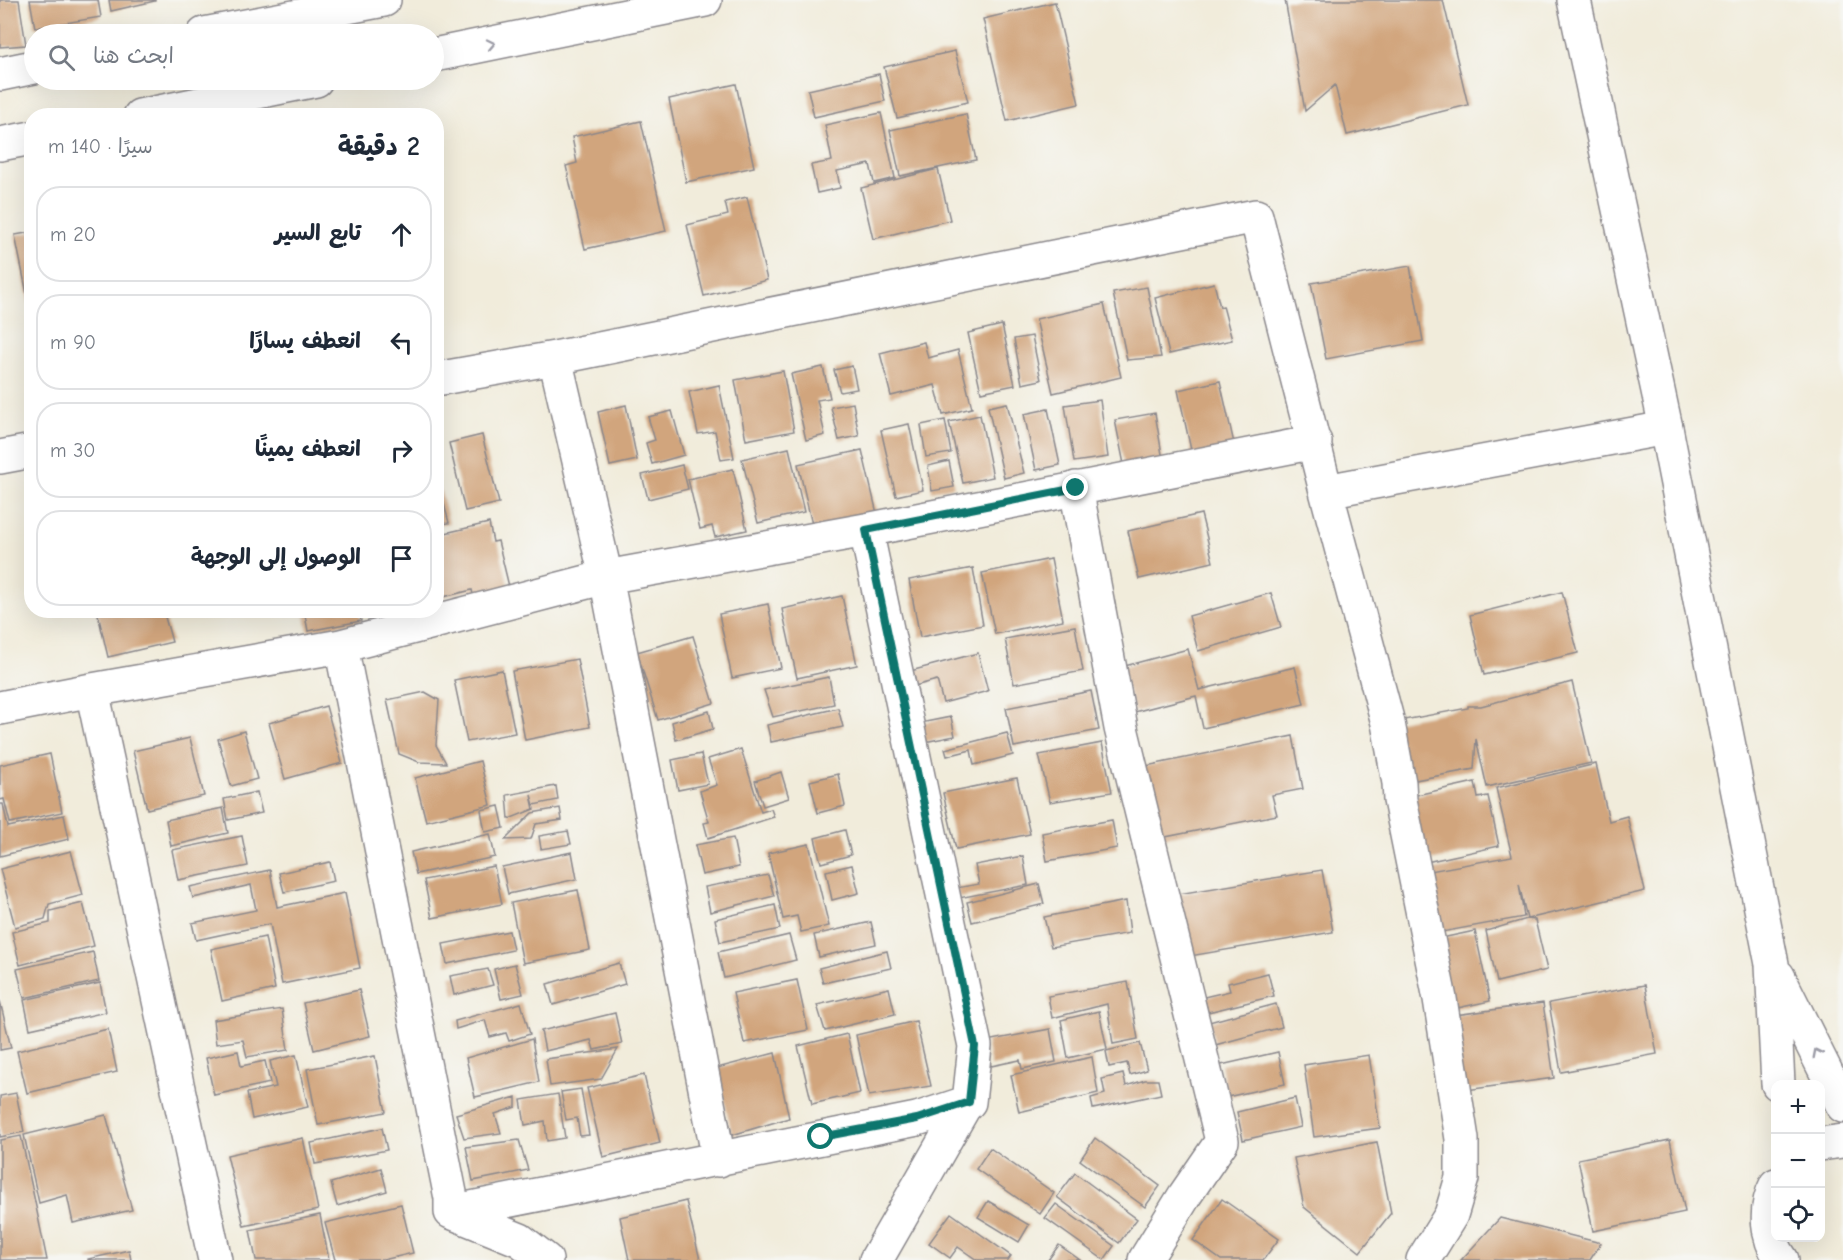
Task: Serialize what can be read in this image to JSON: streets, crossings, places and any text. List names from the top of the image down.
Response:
{
  "page": {
    "search": "ابحث هنا",
    "heading": ["2 دقيقة", "سيرًا · 140 m"],
    "list": [
      ["تابع السير", "20 m"],
      ["انعطف يسارًا", "90 m"],
      ["انعطف يمينًا", "30 m"],
      "الوصول إلى الوجهة"
    ],
    "map_buttons": ["+", "−"]
  }
}
